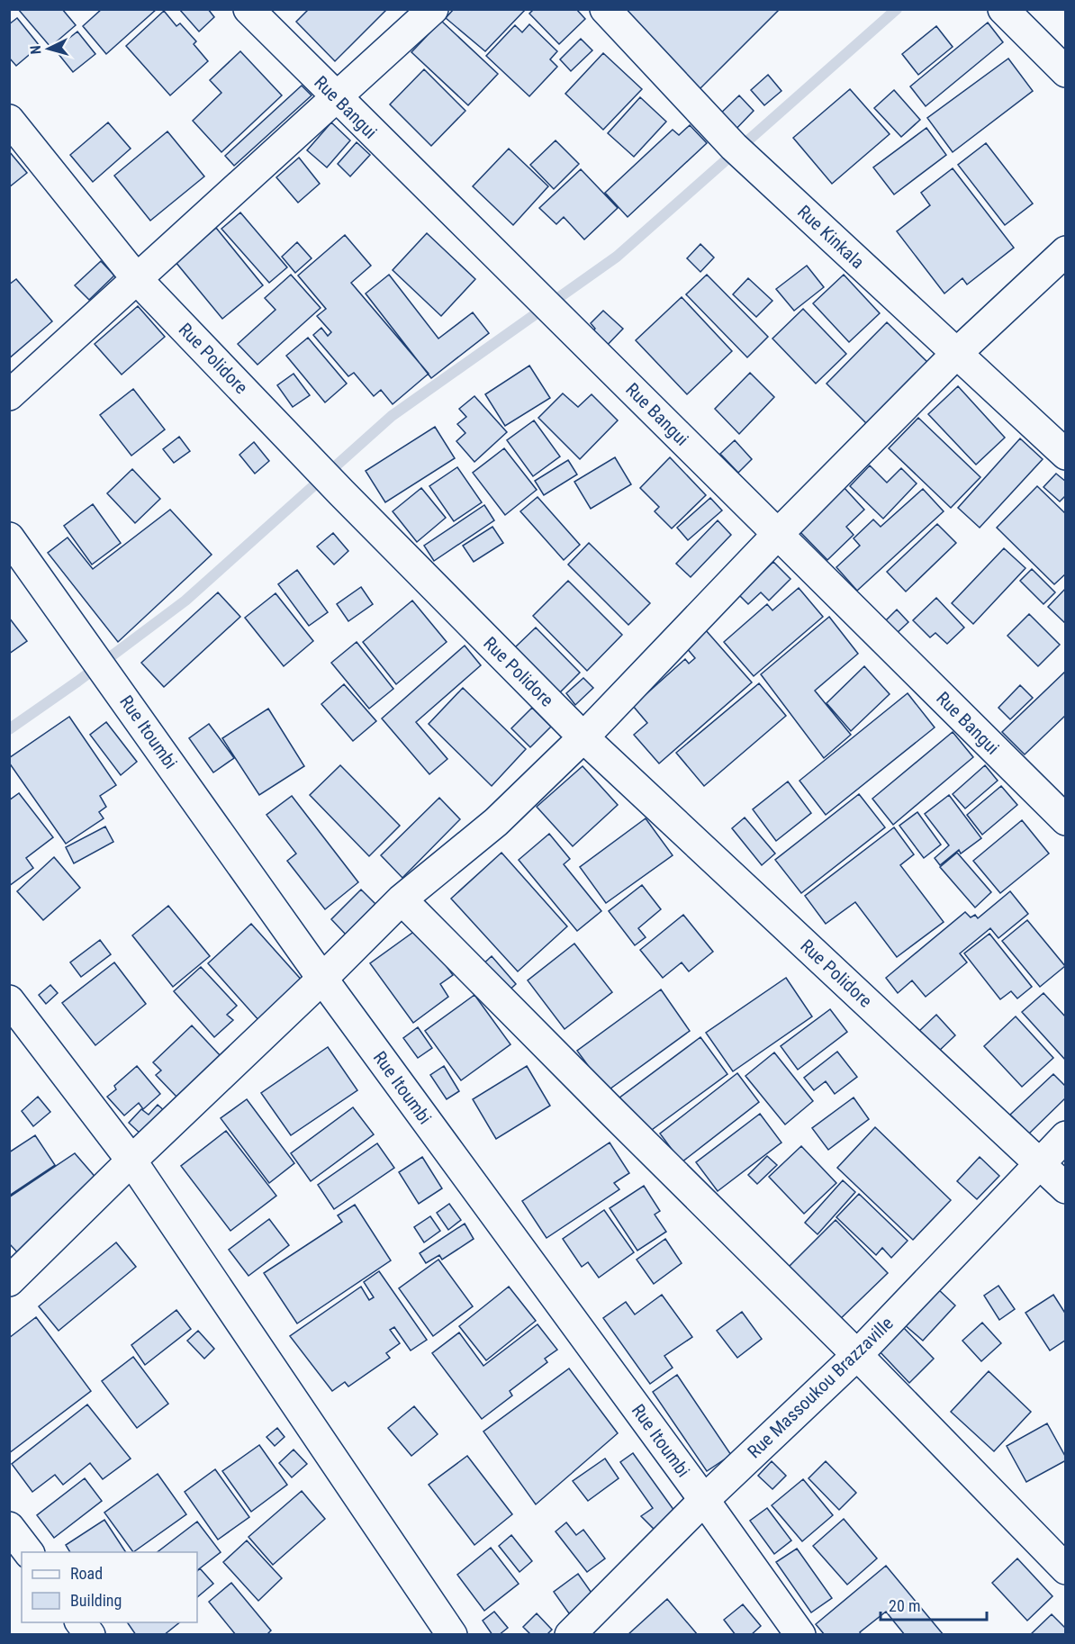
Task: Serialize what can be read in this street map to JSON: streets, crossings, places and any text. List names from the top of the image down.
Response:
{
  "streets": {
    "street": [
      "Rue Bangui",
      "Rue Kinkala",
      "Rue Polidore",
      "Rue Itoumbi",
      "Rue Massoukou Brazzaville"
    ]
  },
  "crossings": [
    ["Rue Polidore", "Rue Massoukou Brazzaville"],
    ["Rue Itoumbi", "Rue Massoukou Brazzaville"]
  ],
  "legend": ["Road", "Building"],
  "scale_bar": "20 m",
  "north": "left"
}
